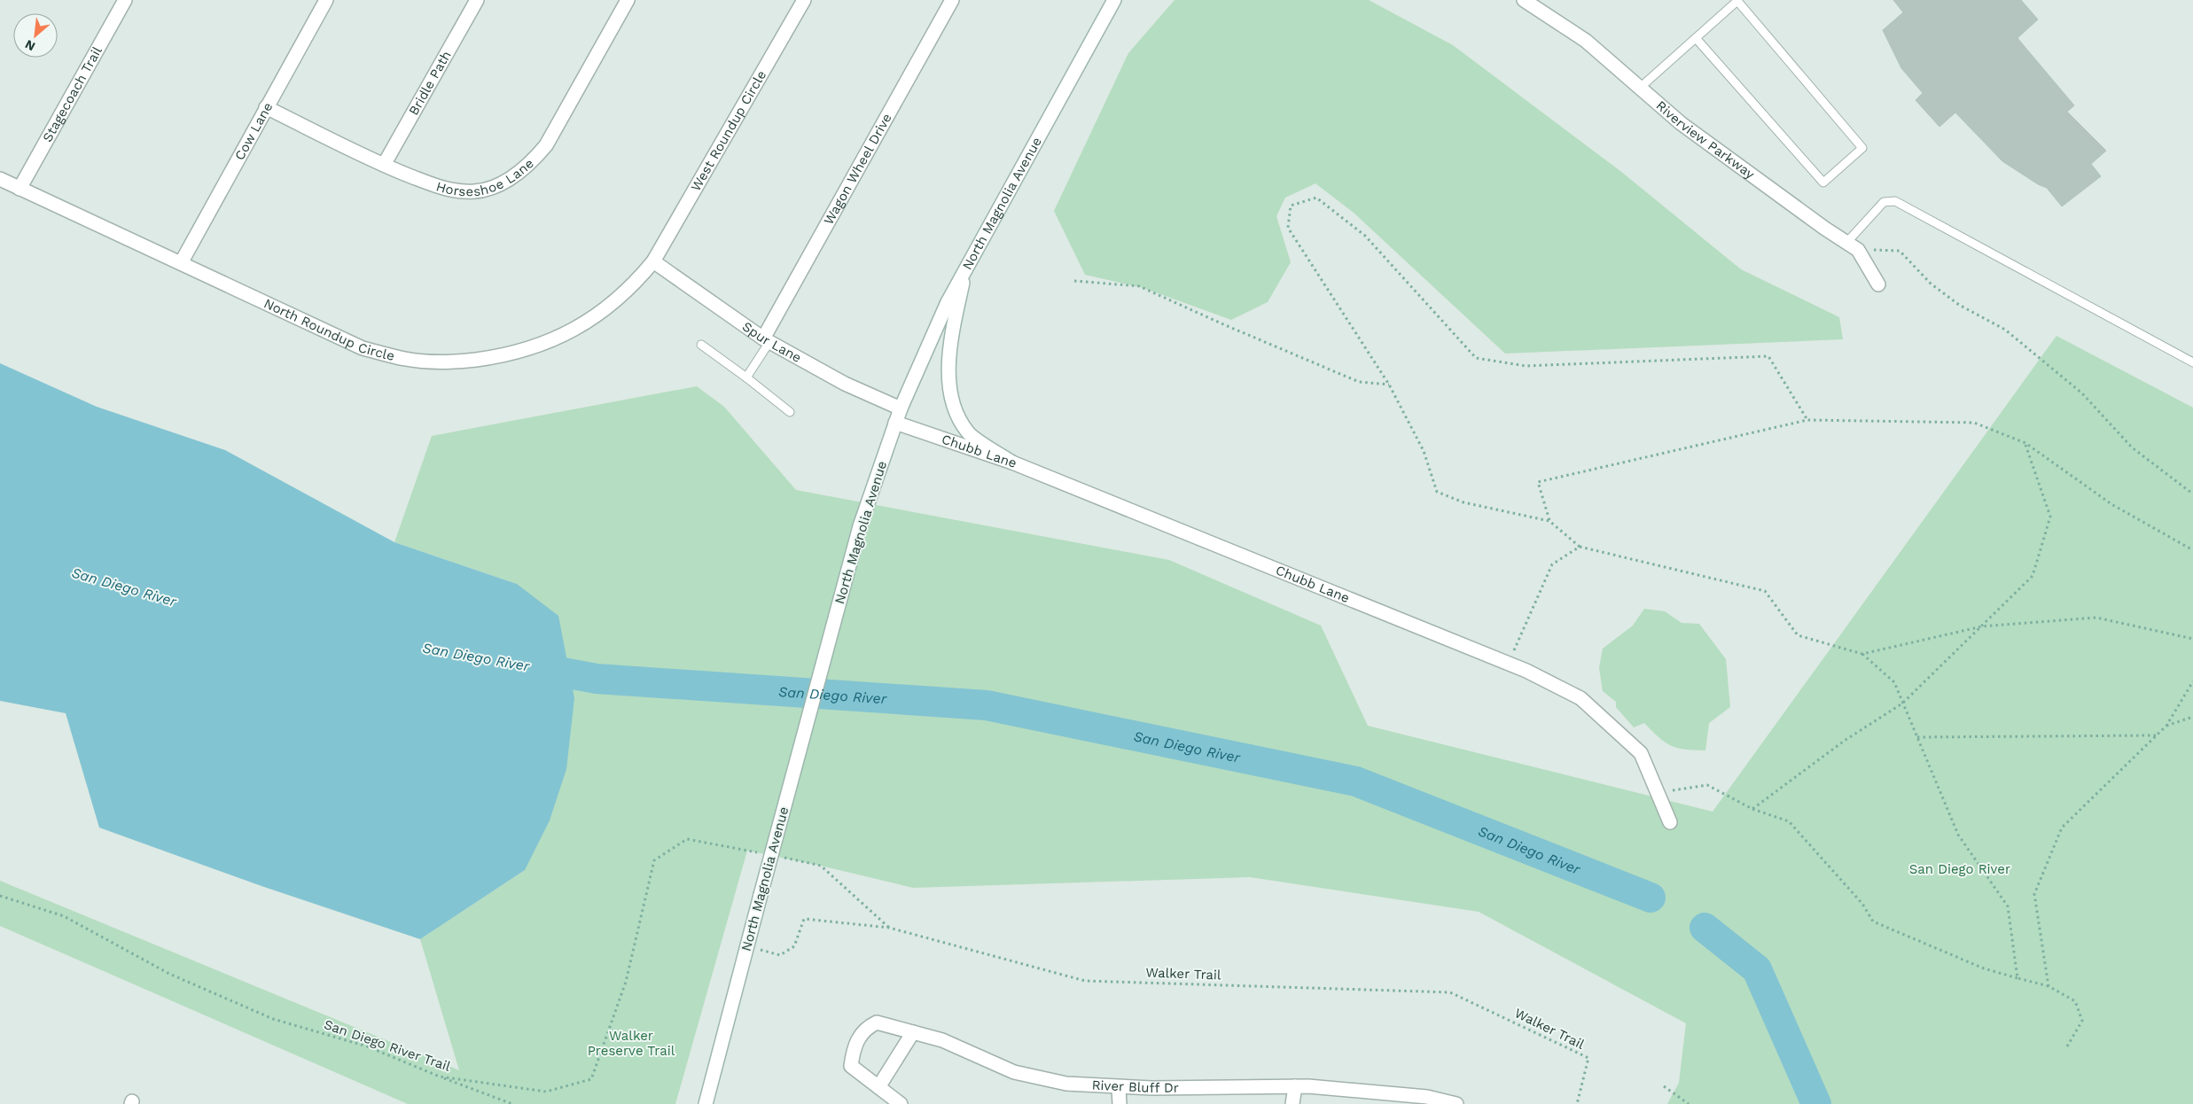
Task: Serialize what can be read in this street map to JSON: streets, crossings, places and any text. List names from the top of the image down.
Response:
{
  "streets": {
    "street": [
      "Bridle Path",
      "Stagecoach Trail",
      "Cow Lane",
      "West Roundup Circle",
      "Riverview Parkway",
      "Wagon Wheel Drive",
      "Horseshoe Lane",
      "North Magnolia Avenue",
      "North Roundup Circle",
      "Spur Lane",
      "Chubb Lane",
      "River Bluff Dr"
    ],
    "path": ["Walker Trail", "San Diego River Trail"]
  },
  "crossings": [
    ["Bridle Path", "Horseshoe Lane"],
    ["Stagecoach Trail", "North Roundup Circle"],
    ["Cow Lane", "Horseshoe Lane"],
    ["Cow Lane", "North Roundup Circle"],
    ["West Roundup Circle", "North Roundup Circle"],
    ["West Roundup Circle", "Spur Lane"],
    ["Wagon Wheel Drive", "Spur Lane"],
    ["North Magnolia Avenue", "Spur Lane"],
    ["North Magnolia Avenue", "Chubb Lane"],
    ["North Magnolia Avenue", "Walker Trail"],
    ["North Roundup Circle", "Spur Lane"]
  ],
  "water": ["San Diego River"],
  "parks": ["San Diego River", "Walker Preserve Trail"],
  "north": "bottom left"
}
